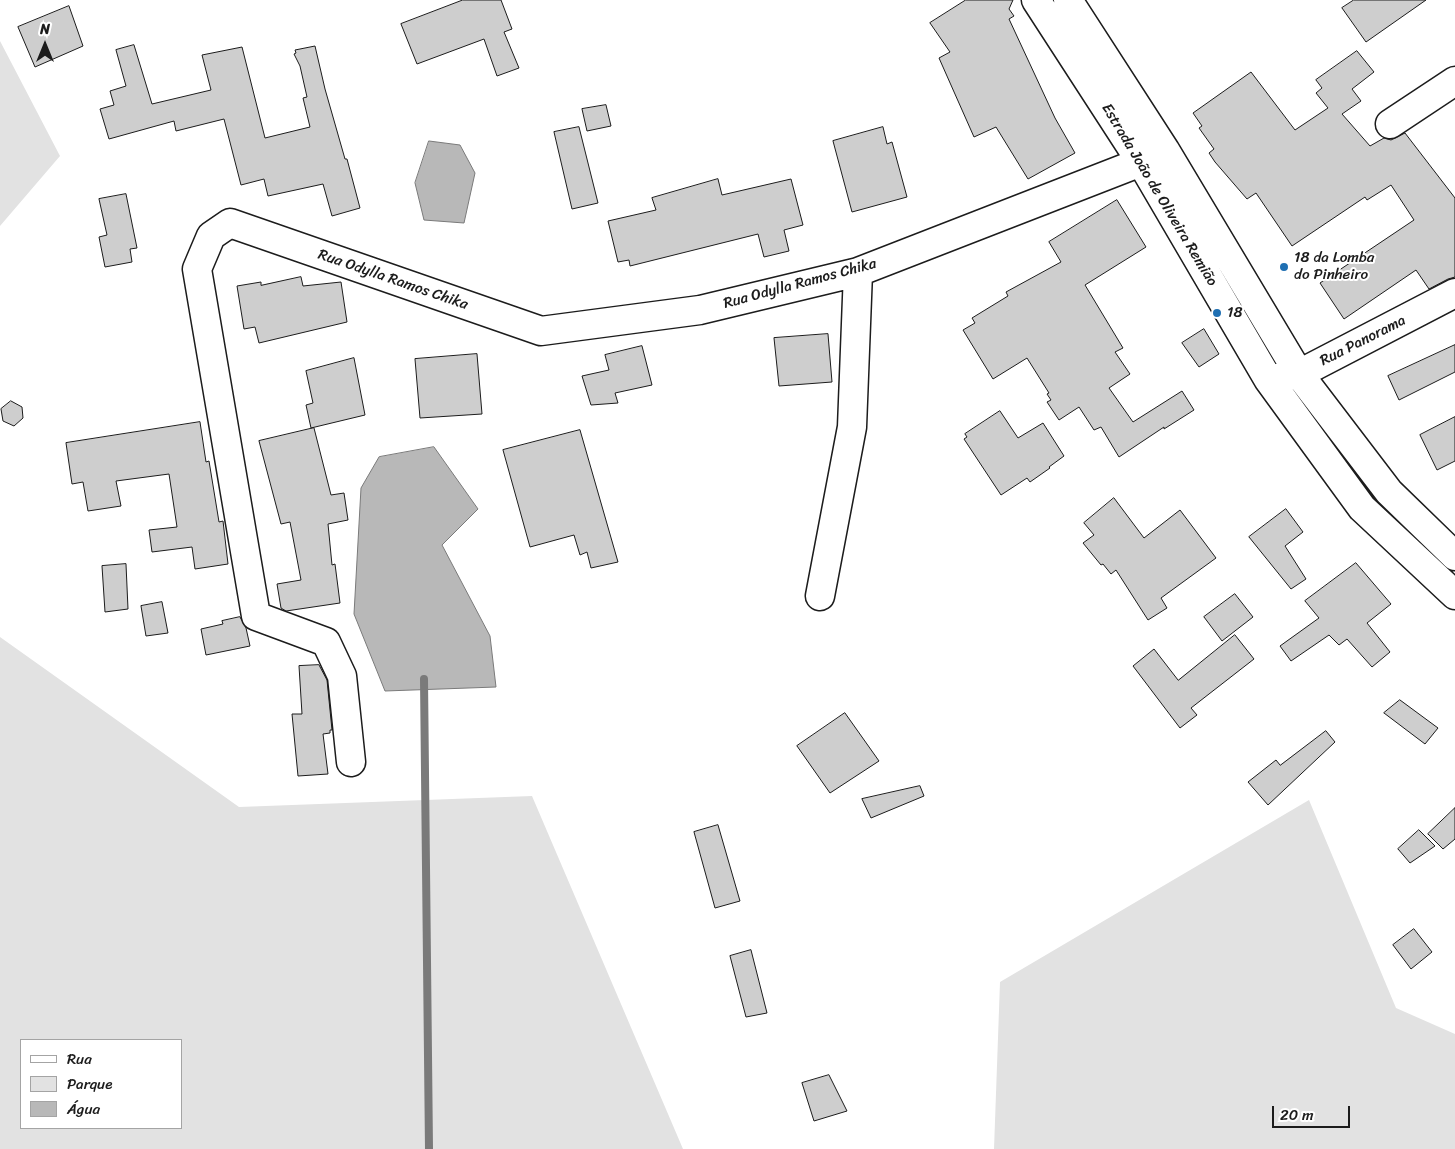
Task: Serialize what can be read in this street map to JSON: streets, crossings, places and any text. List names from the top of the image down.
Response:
{
  "streets": {
    "street": ["Estrada João de Oliveira Remião", "Rua Odylla Ramos Chika", "Rua Panorama"]
  },
  "crossings": [
    ["Estrada João de Oliveira Remião", "Rua Odylla Ramos Chika"],
    ["Estrada João de Oliveira Remião", "Rua Panorama"]
  ],
  "places": ["18 da Lomba do Pinheiro", "18"],
  "legend": ["Rua", "Parque", "Água"],
  "scale_bar": "20 m",
  "north": "top"
}
